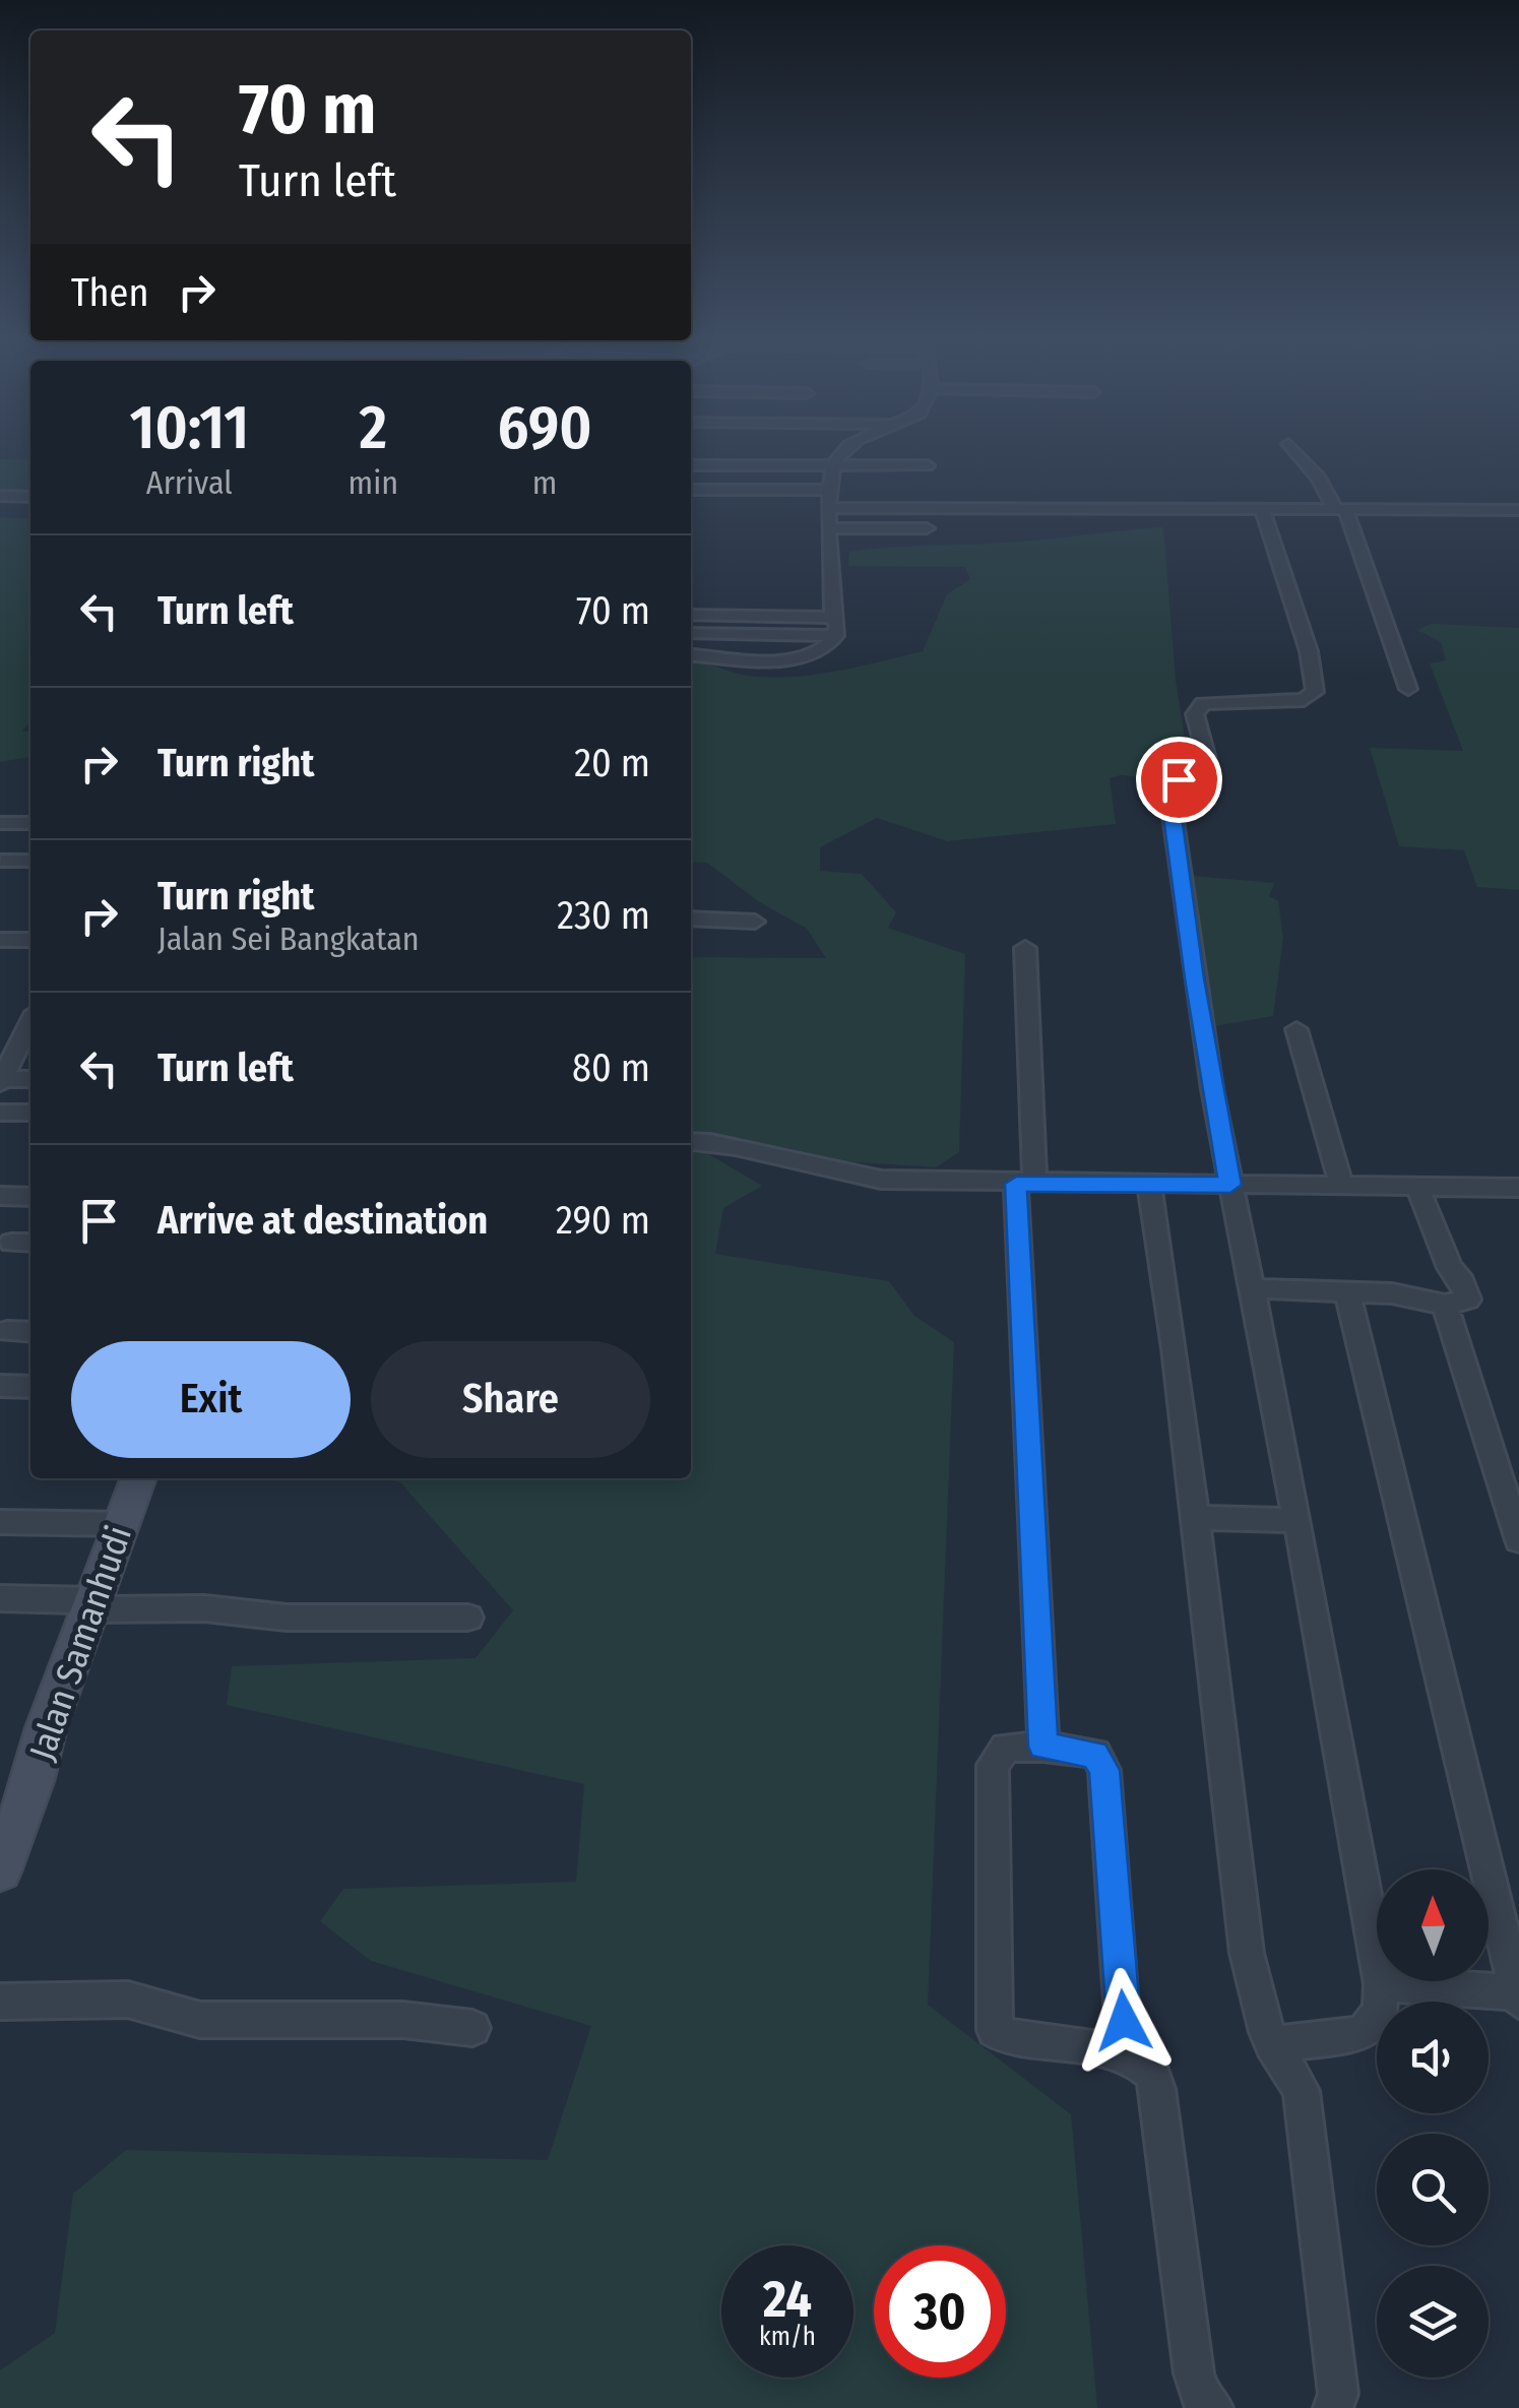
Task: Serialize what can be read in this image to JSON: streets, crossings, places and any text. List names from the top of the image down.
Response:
{
  "streets": {
    "street": ["Jalan Samanhudi"]
  },
  "north": "top",
  "page": {
    "turn": ["70 m", "Turn left"],
    "then": "Then",
    "eta": [
      "10:11",
      "Arrival",
      "2",
      "min",
      "690",
      "m"
    ],
    "list": [
      {
        "name": "Turn left",
        "value": "70 m"
      },
      {
        "name": "Turn right",
        "value": "20 m"
      },
      {
        "name": "Turn right",
        "note": "Jalan Sei Bangkatan",
        "value": "230 m"
      },
      {
        "name": "Turn left",
        "value": "80 m"
      },
      {
        "name": "Arrive at destination",
        "value": "290 m"
      }
    ],
    "buttons": ["Exit", "Share"],
    "speed": "24 km/h",
    "limit": "30"
  }
}
